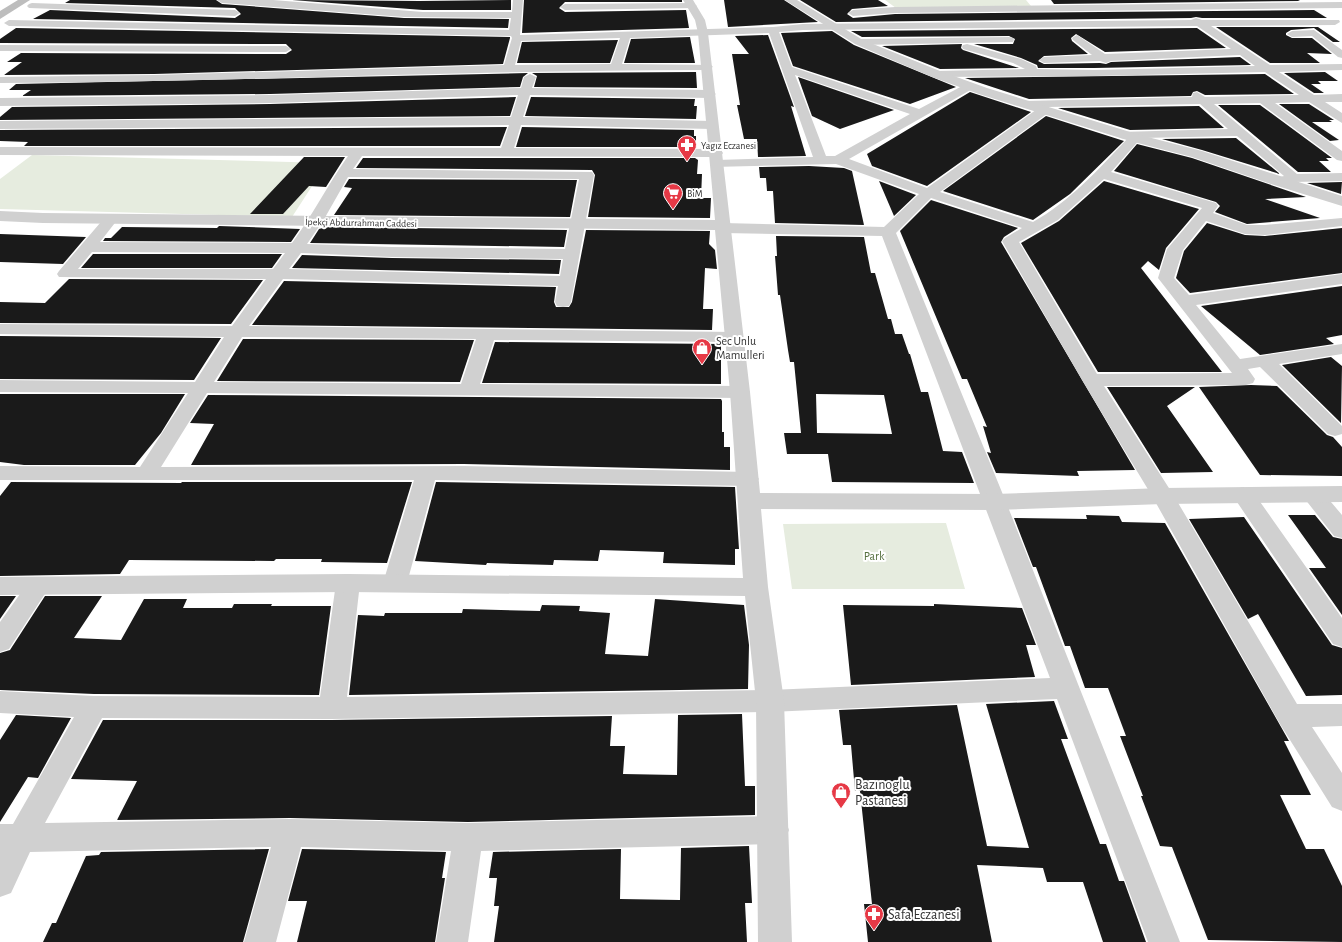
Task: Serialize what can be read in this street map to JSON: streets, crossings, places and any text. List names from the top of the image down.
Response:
{
  "streets": {
    "street": ["İpekçi Abdurrahman Caddesi"]
  },
  "parks": ["Park"],
  "places": {
    "pharmacy": ["Yagız Eczanesi", "Safa Eczanesi"],
    "supermarket": ["BiM"],
    "shop": ["Sec Unlu Mamulleri", "Bazınoglu Pastanesi"]
  }
}
